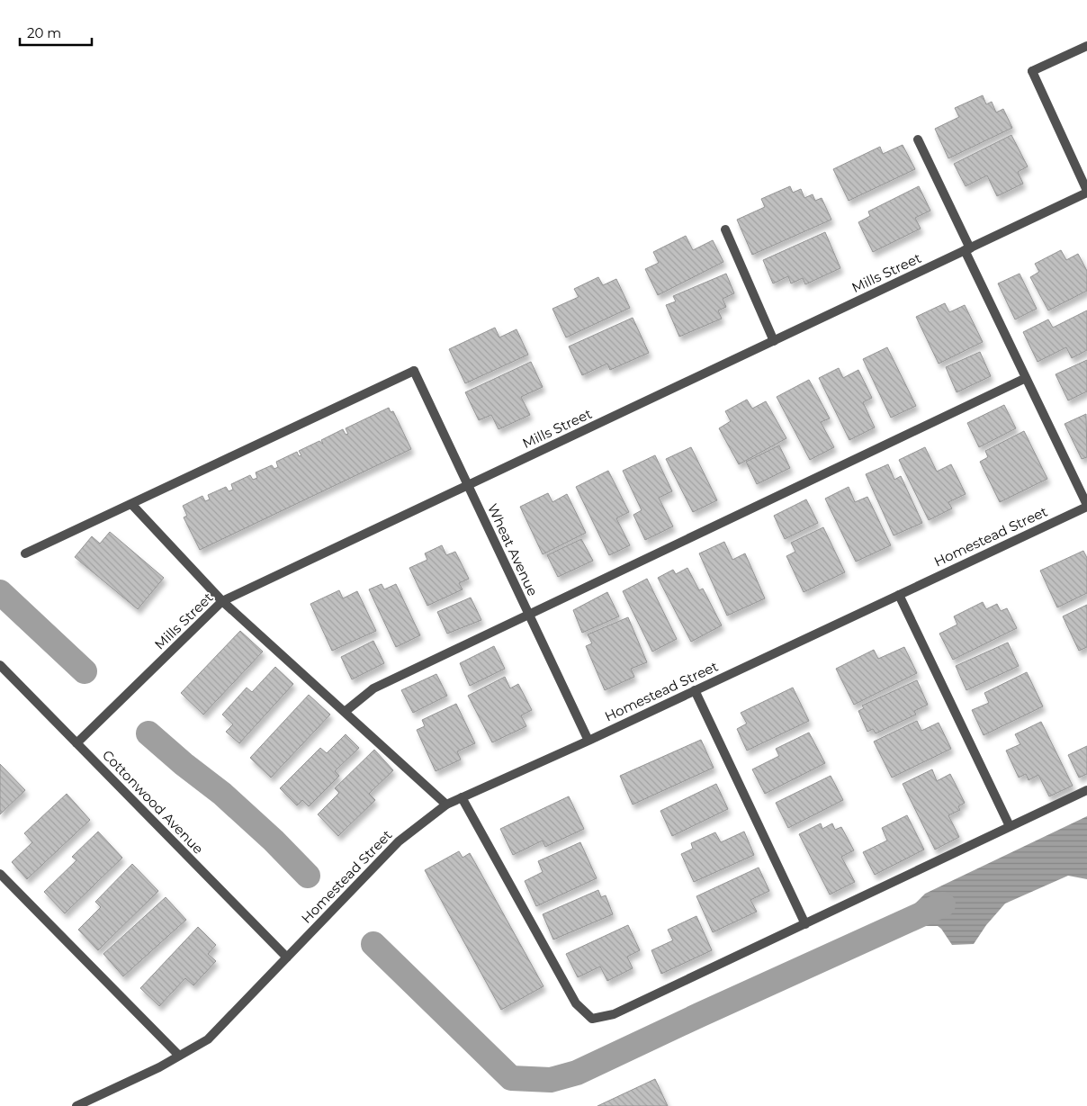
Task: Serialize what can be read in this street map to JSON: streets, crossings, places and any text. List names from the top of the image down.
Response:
{
  "streets": {
    "street": [
      "Mills Street",
      "Homestead Street",
      "Wheat Avenue",
      "Cottonwood Avenue"
    ]
  },
  "crossings": [
    ["Mills Street", "Wheat Avenue"],
    ["Mills Street", "Cottonwood Avenue"],
    ["Homestead Street", "Wheat Avenue"],
    ["Homestead Street", "Cottonwood Avenue"]
  ],
  "scale_bar": "20 m"
}
